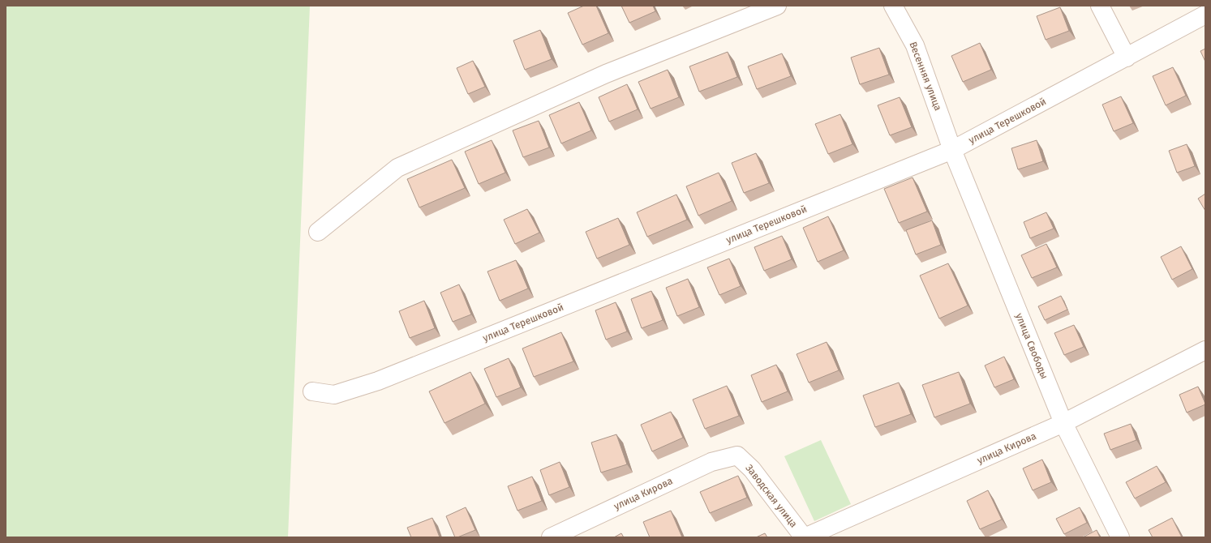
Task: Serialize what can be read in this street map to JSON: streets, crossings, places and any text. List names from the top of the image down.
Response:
{
  "streets": {
    "street": [
      "Весенняя улица",
      "улица Терешковой",
      "улица Свободы",
      "улица Кирова",
      "Заводская улица"
    ]
  },
  "crossings": [
    ["Весенняя улица", "улица Терешковой"],
    ["Весенняя улица", "улица Свободы"],
    ["улица Терешковой", "улица Свободы"],
    ["улица Свободы", "улица Кирова"],
    ["улица Кирова", "Заводская улица"]
  ]
}
